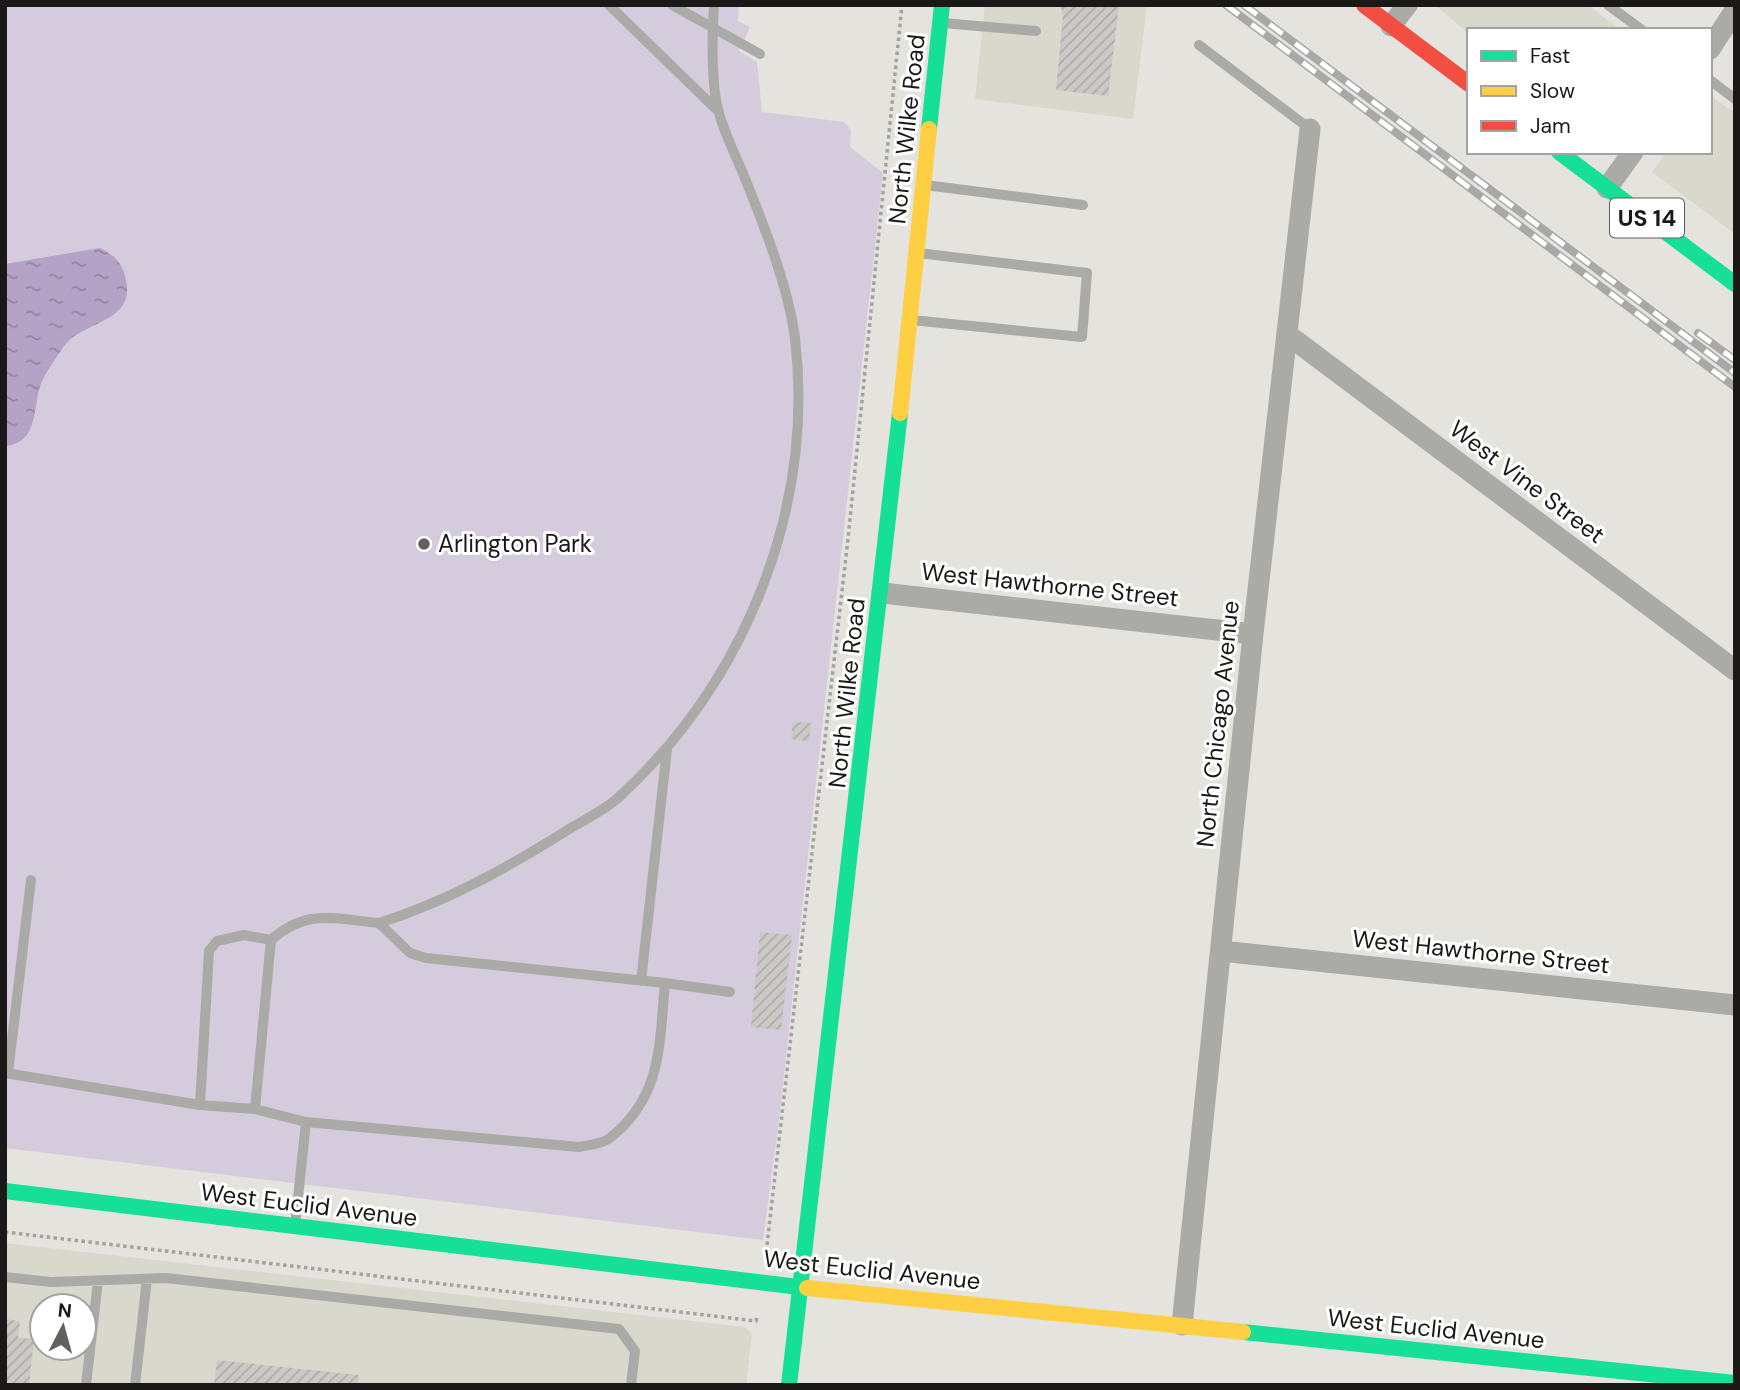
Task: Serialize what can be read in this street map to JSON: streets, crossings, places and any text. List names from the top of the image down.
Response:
{
  "streets": {
    "main road": ["North Wilke Road", "US 14", "West Euclid Avenue"],
    "street": ["West Vine Street", "West Hawthorne Street", "North Chicago Avenue"]
  },
  "crossings": [
    ["North Wilke Road", "West Hawthorne Street"],
    ["North Wilke Road", "West Euclid Avenue"],
    ["West Vine Street", "North Chicago Avenue"],
    ["West Hawthorne Street", "North Chicago Avenue"],
    ["North Chicago Avenue", "West Euclid Avenue"]
  ],
  "places": ["Arlington Park"],
  "legend": ["Fast", "Slow", "Jam"],
  "north": "top"
}
